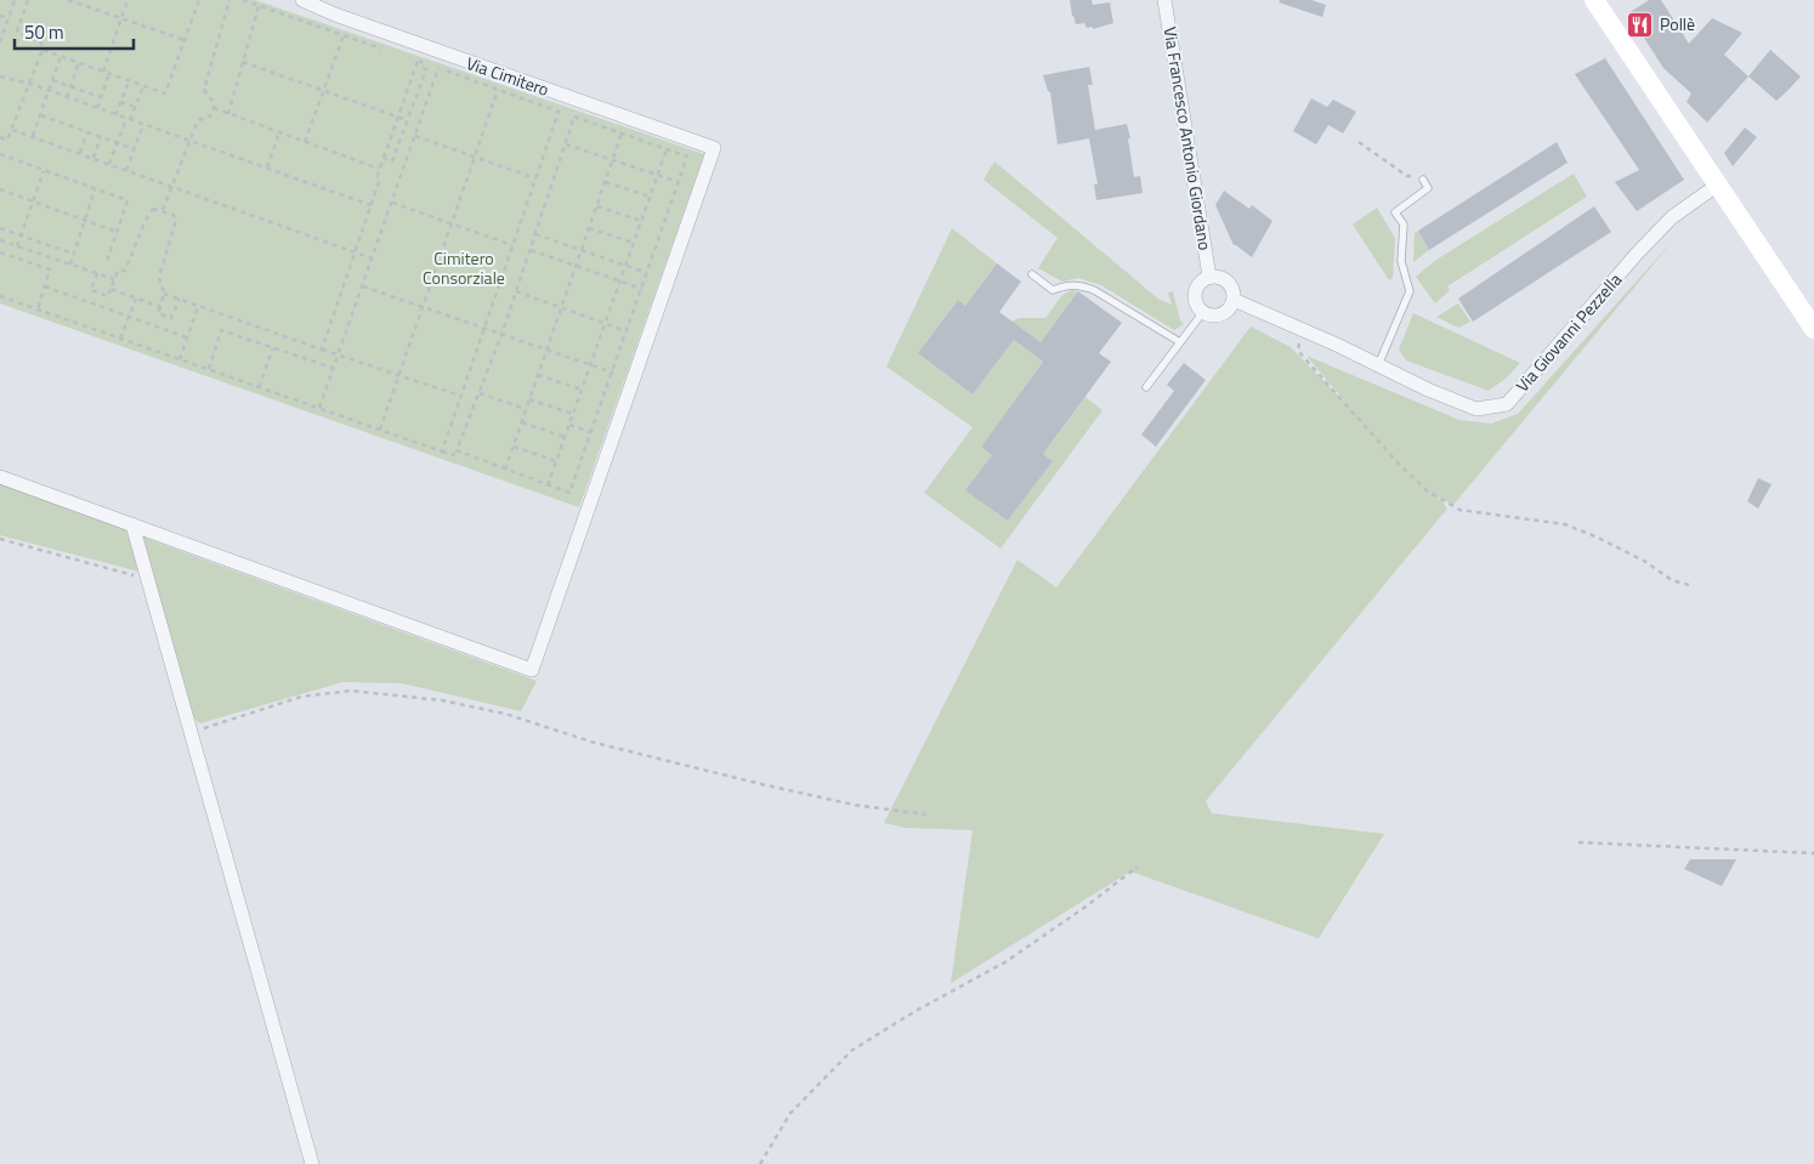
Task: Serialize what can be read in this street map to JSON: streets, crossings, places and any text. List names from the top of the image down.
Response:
{
  "streets": {
    "street": ["Via Cimitero", "Via Francesco Antonio Giordano", "Via Giovanni Pezzella"]
  },
  "crossings": [
    ["Via Francesco Antonio Giordano", "Via Giovanni Pezzella"]
  ],
  "parks": ["Cimitero Consorziale"],
  "places": {
    "restaurant": ["Pollè"]
  },
  "scale_bar": "50 m"
}
